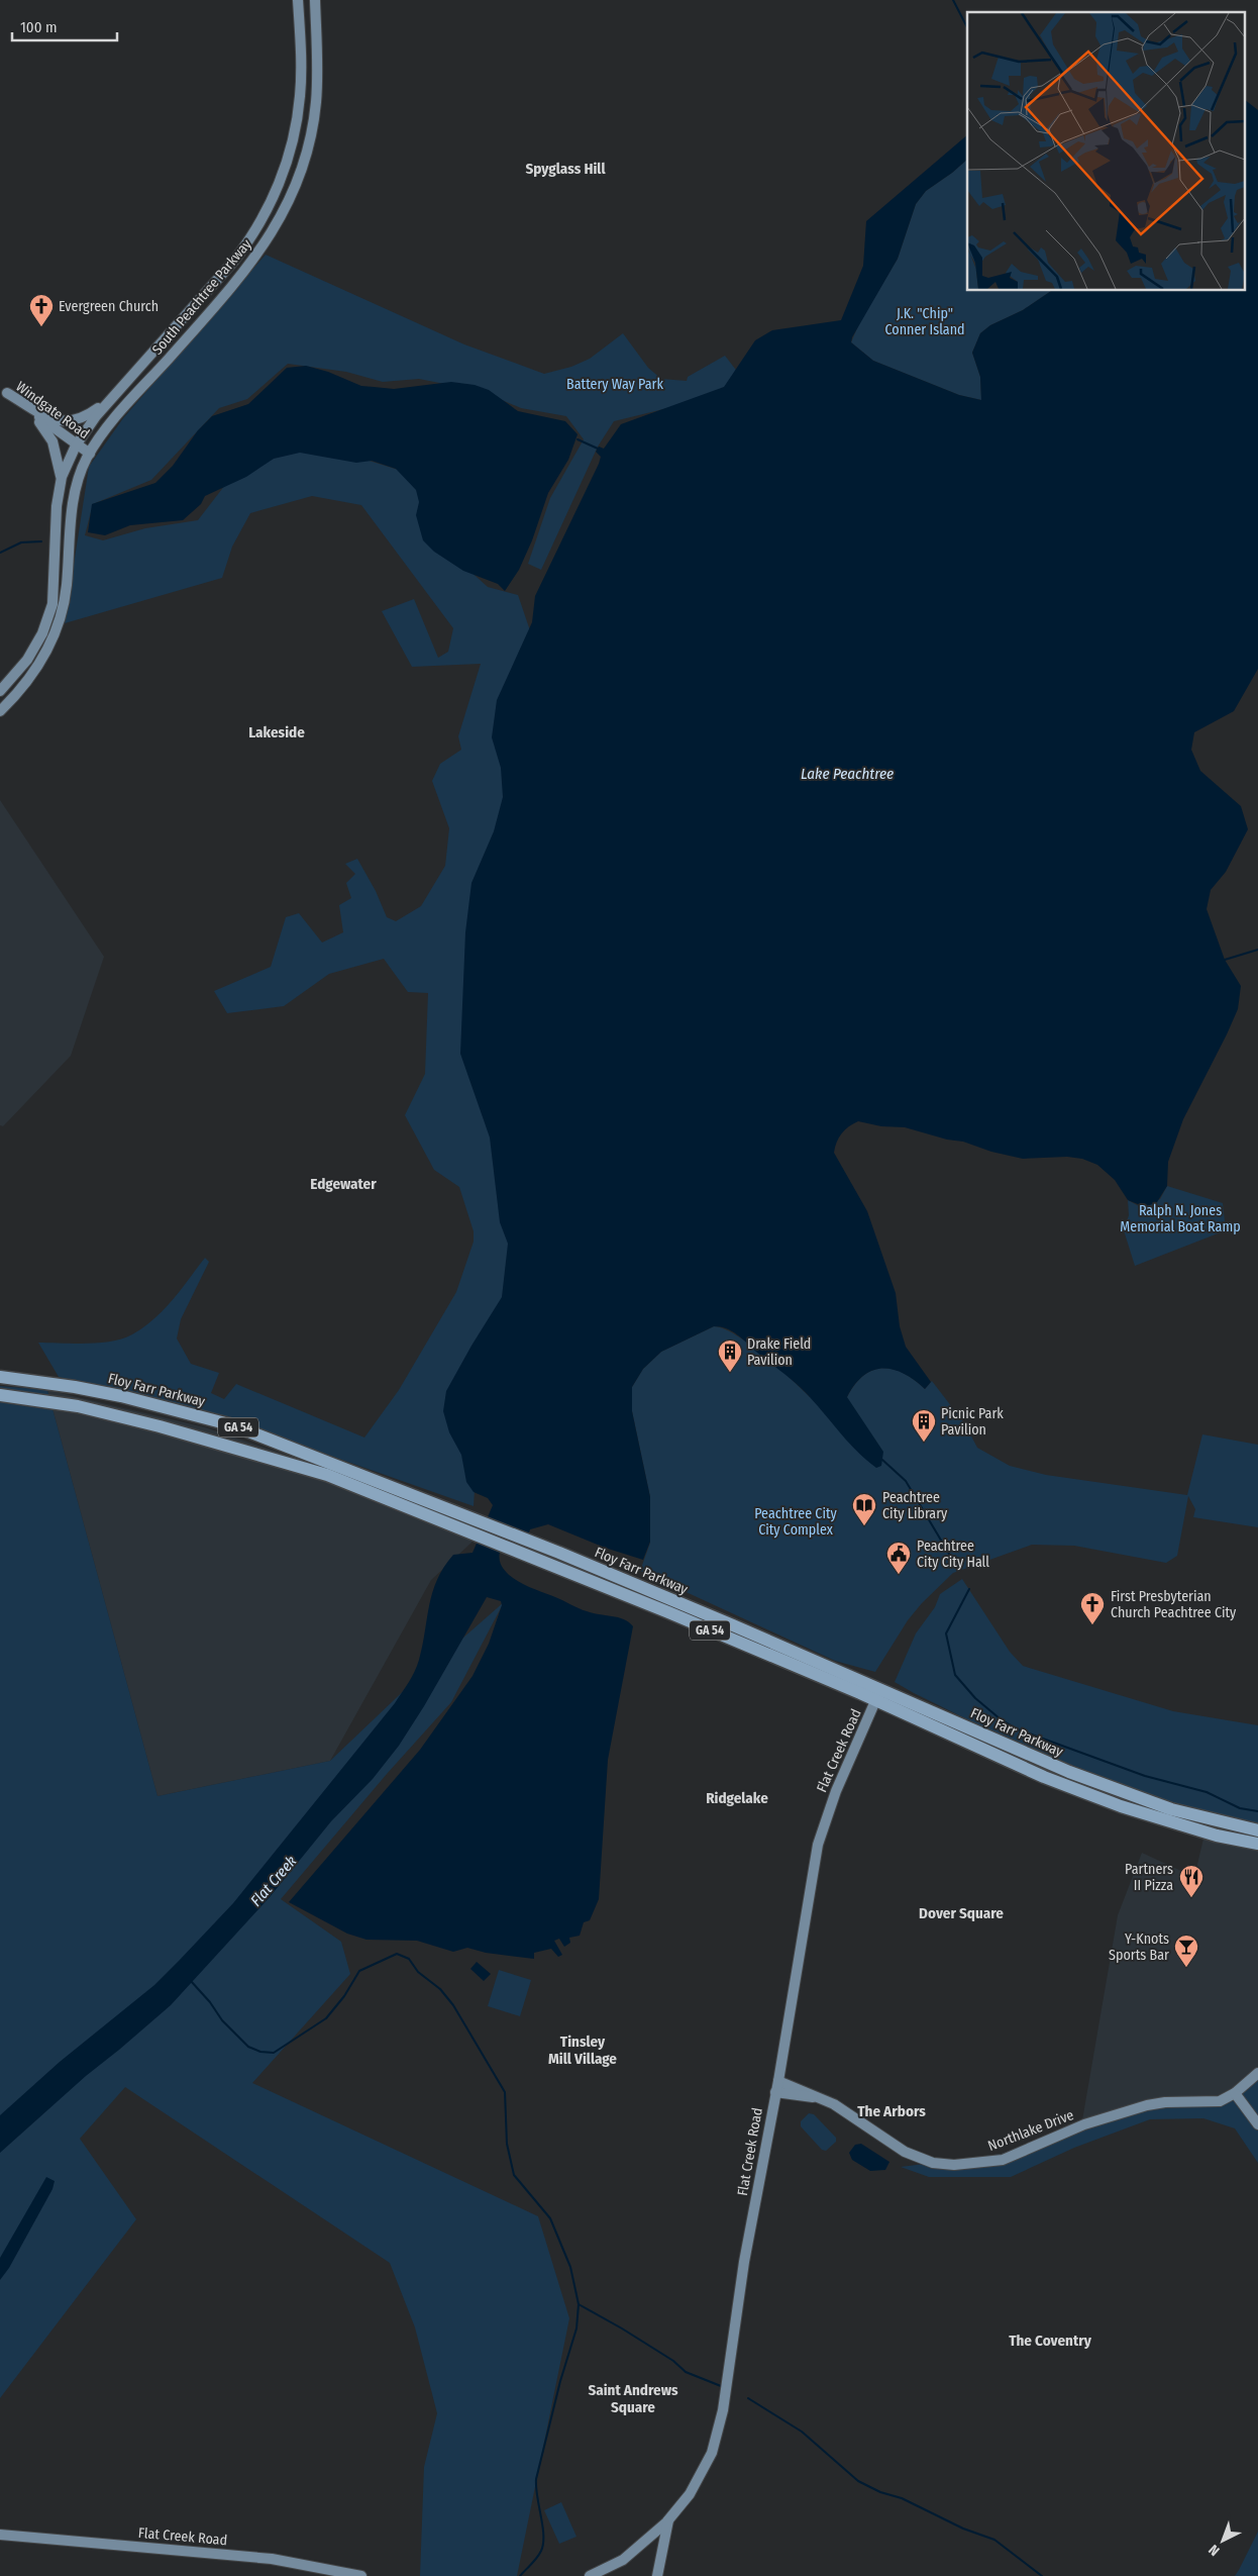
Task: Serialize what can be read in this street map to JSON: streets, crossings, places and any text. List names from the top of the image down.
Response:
{
  "streets": {
    "main road": ["Floy Farr Parkway", "GA 54"],
    "street": [
      "South Peachtree Parkway",
      "Windgate Road",
      "Flat Creek Road",
      "Northlake Drive"
    ]
  },
  "crossings": [
    ["South Peachtree Parkway", "Windgate Road"],
    ["Floy Farr Parkway", "Flat Creek Road"],
    ["Flat Creek Road", "Northlake Drive"]
  ],
  "districts": [
    "Spyglass Hill",
    "Lakeside",
    "Edgewater",
    "Ridgelake",
    "Dover Square",
    "Tinsley Mill Village",
    "The Arbors",
    "The Coventry",
    "Saint Andrews Square"
  ],
  "water": ["Lake Peachtree", "Flat Creek"],
  "parks": [
    "J.K. \"Chip\" Conner Island",
    "Battery Way Park",
    "Ralph N. Jones Memorial Boat Ramp",
    "Peachtree City City Complex"
  ],
  "places": {
    "church": ["Evergreen Church", "First Presbyterian Church Peachtree City"],
    "building": ["Drake Field Pavilion", "Picnic Park Pavilion"],
    "library": ["Peachtree City Library"],
    "public building": ["Peachtree City City Hall"],
    "restaurant": ["Partners II Pizza"],
    "bar": ["Y-Knots Sports Bar"]
  },
  "scale_bar": "100 m",
  "north": "bottom left"
}
